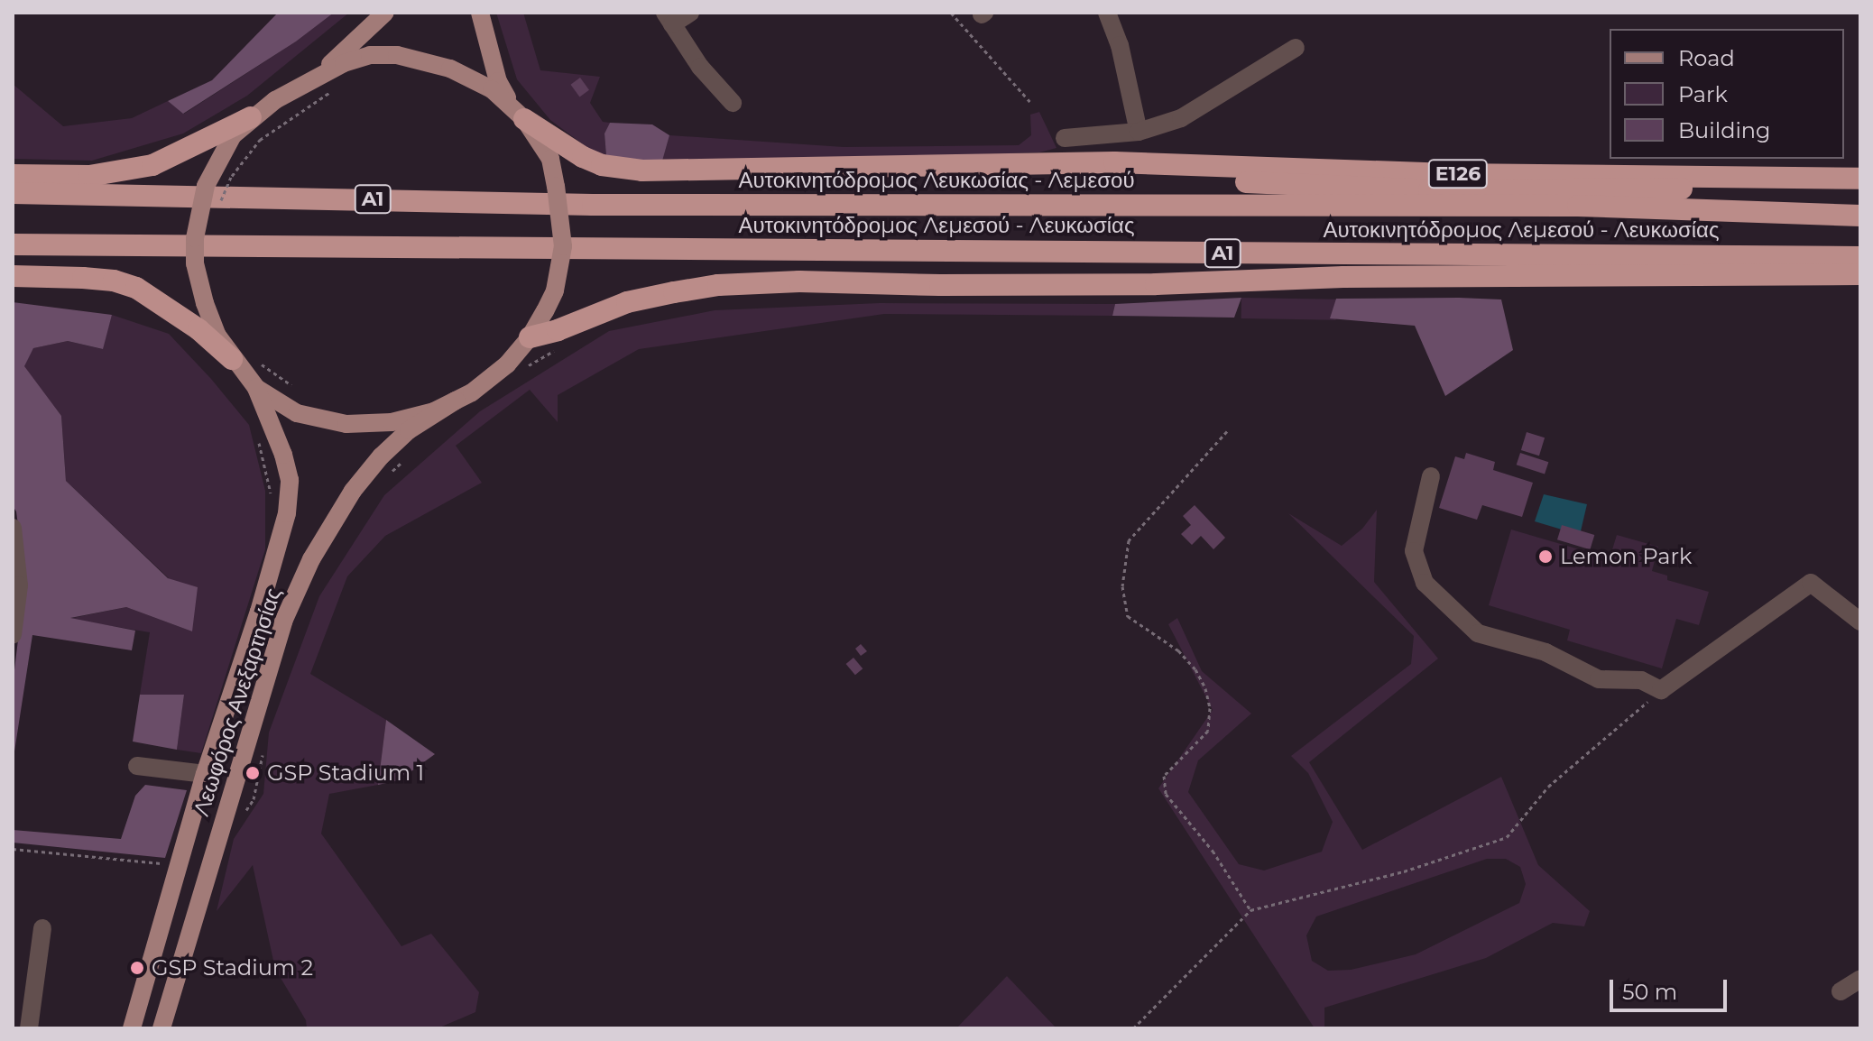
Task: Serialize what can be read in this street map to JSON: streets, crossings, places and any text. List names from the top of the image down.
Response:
{
  "streets": {
    "highway": [
      "E126",
      "Αυτοκινητόδρομος Λευκωσίας - Λεμεσού",
      "A1",
      "Αυτοκινητόδρομος Λεμεσού - Λευκωσίας"
    ],
    "main road": ["Λεωφόρος Ανεξαρτησίας"]
  },
  "places": ["Lemon Park", "GSP Stadium 1", "GSP Stadium 2"],
  "legend": ["Road", "Park", "Building"],
  "scale_bar": "50 m"
}
